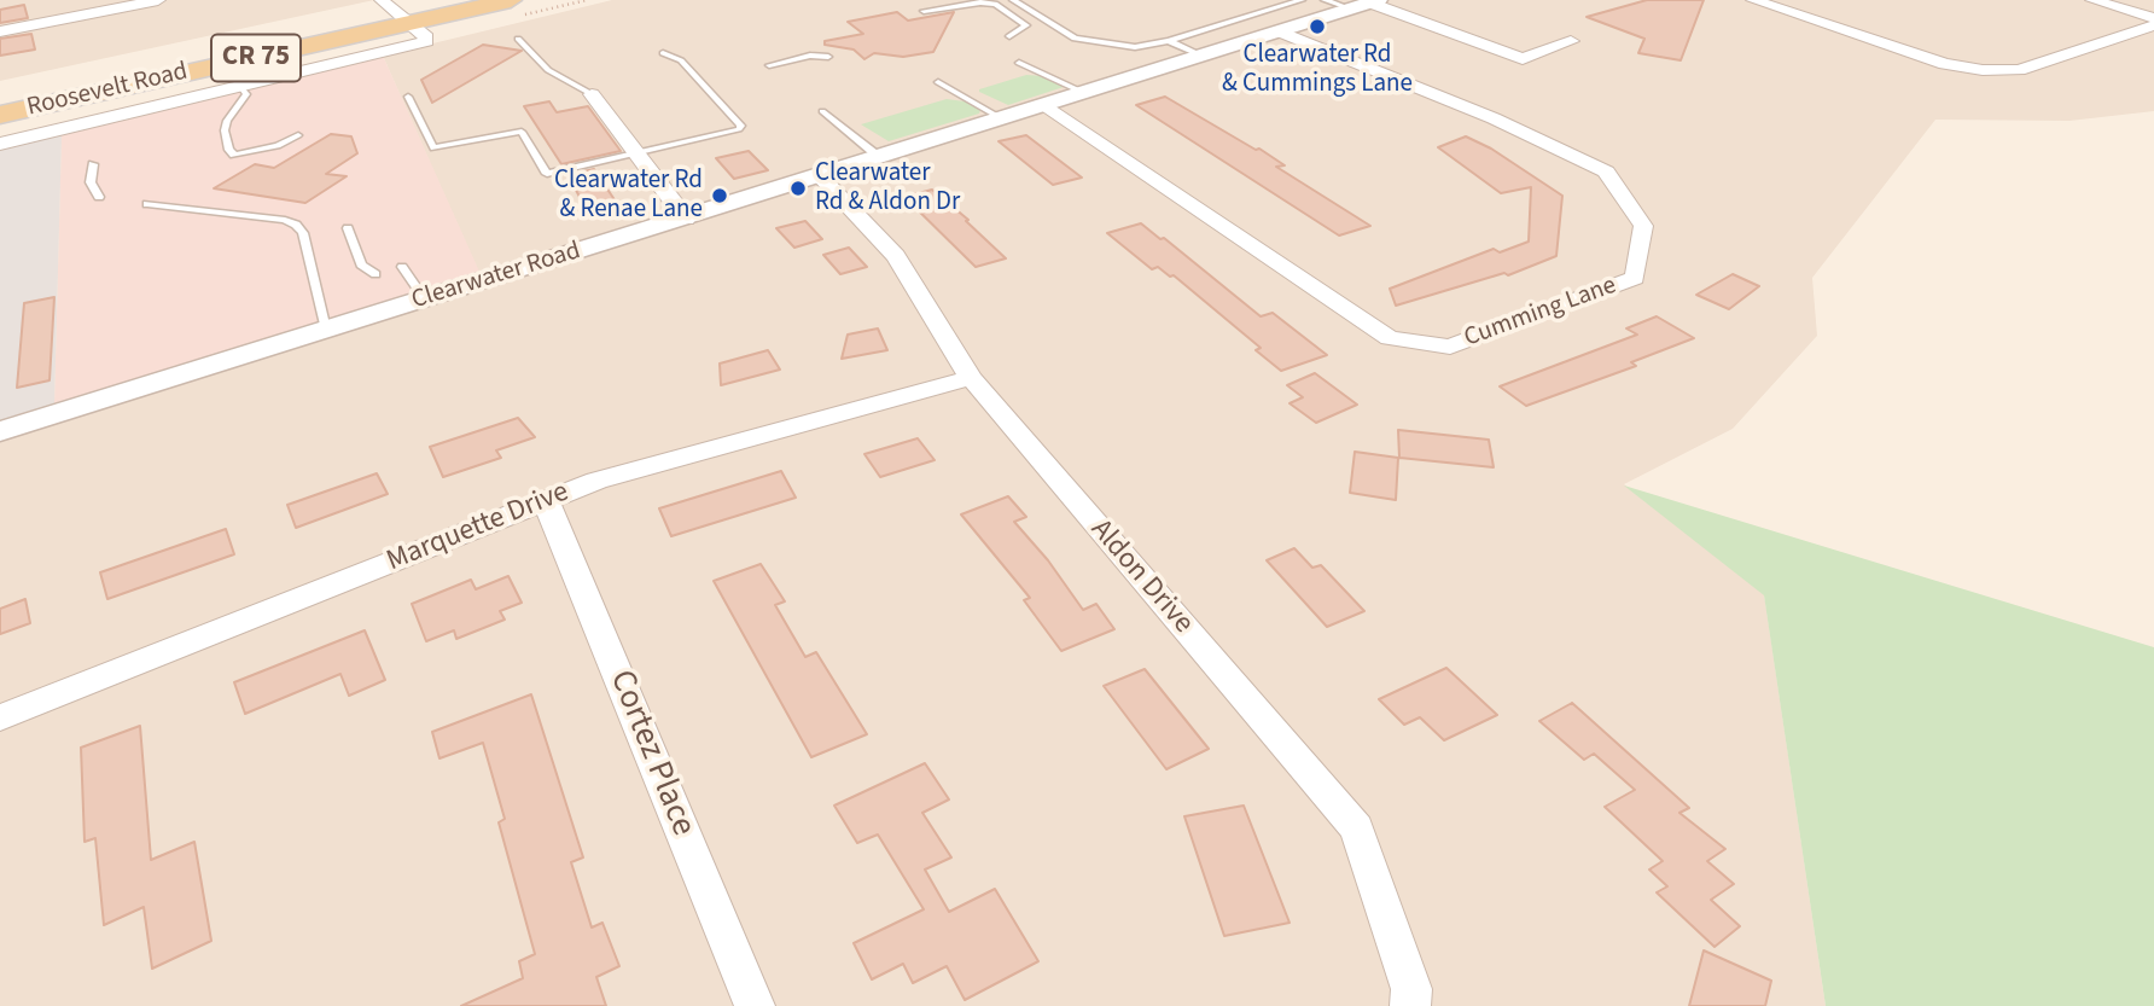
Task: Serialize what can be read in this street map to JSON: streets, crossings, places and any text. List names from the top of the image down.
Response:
{
  "streets": {
    "main road": ["CR 75", "Roosevelt Road"],
    "street": [
      "Clearwater Road",
      "Cumming Lane",
      "Marquette Drive",
      "Aldon Drive",
      "Cortez Place"
    ]
  },
  "crossings": [
    ["Clearwater Road", "Cumming Lane"],
    ["Clearwater Road", "Aldon Drive"],
    ["Marquette Drive", "Aldon Drive"],
    ["Marquette Drive", "Cortez Place"]
  ],
  "places": ["Clearwater Rd & Cummings Lane", "Clearwater Rd & Aldon Dr", "Clearwater Rd & Renae Lane"]
}
